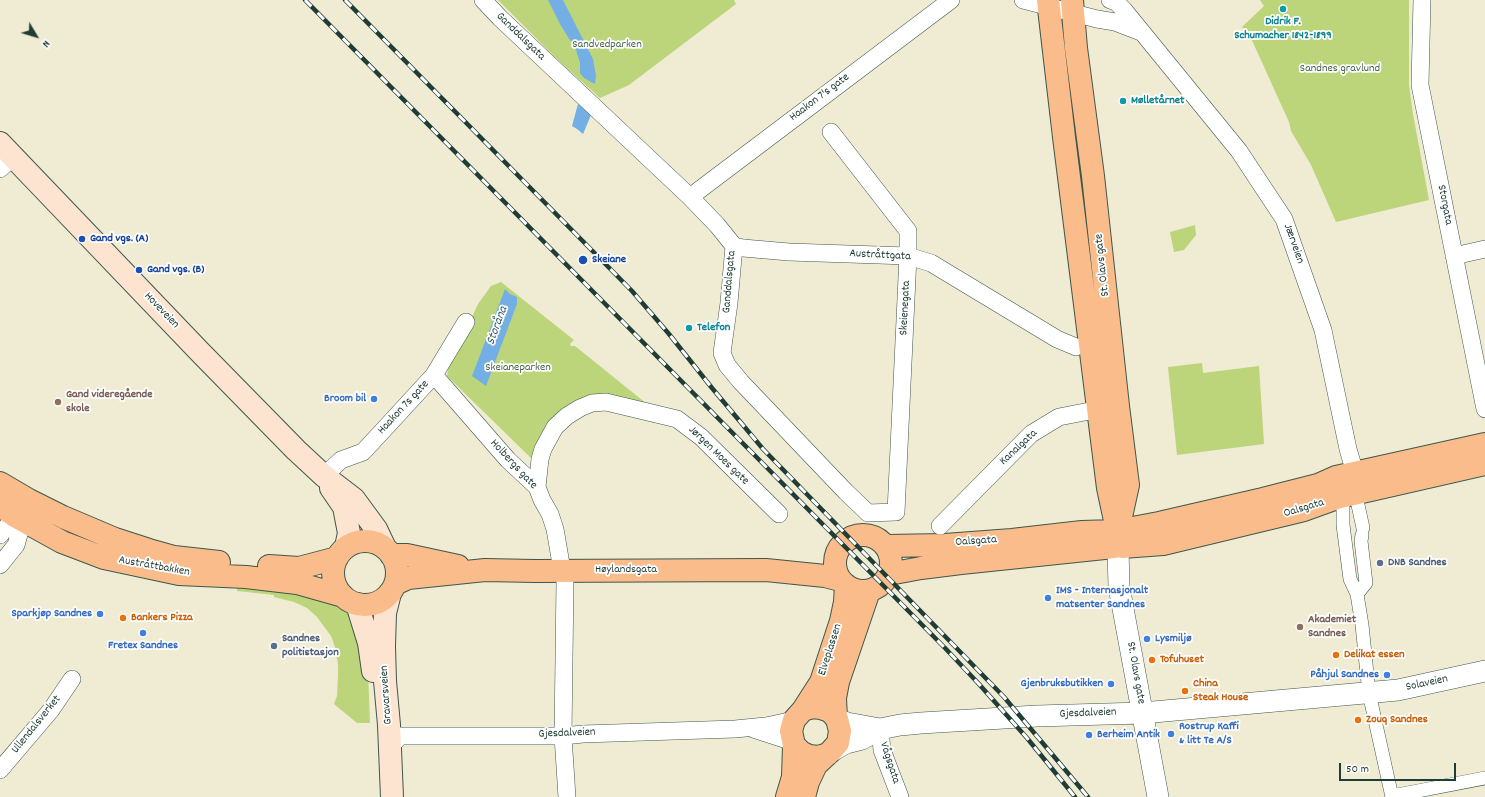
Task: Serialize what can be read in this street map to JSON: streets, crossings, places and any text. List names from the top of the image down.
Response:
{
  "streets": {
    "main road": [
      "St. Olavs gate",
      "Hoveveien",
      "Oalsgata",
      "Austråttbakken",
      "Høylandsgata",
      "Elveplassen",
      "Gravarsveien"
    ],
    "street": [
      "Ganddalsgata",
      "Haakon 7's gate",
      "Storgata",
      "Jærveien",
      "Austråttgata",
      "Skeienegata",
      "Haakon 7s gate",
      "Kanalgata",
      "Jørgen Moes gate",
      "Holbergs gate",
      "Solaveien",
      "Gjesdalveien",
      "Ullendalsverket",
      "Vågsgata"
    ]
  },
  "crossings": [
    ["Ganddalsgata", "Haakon 7's gate"],
    ["Ganddalsgata", "Austråttgata"],
    ["Ganddalsgata", "Skeienegata"],
    ["Jærveien", "Oalsgata"],
    ["Austråttgata", "Skeienegata"],
    ["St. Olavs gate", "Kanalgata"],
    ["St. Olavs gate", "Oalsgata"],
    ["St. Olavs gate", "Gjesdalveien"],
    ["Hoveveien", "Haakon 7s gate"],
    ["Hoveveien", "Austråttbakken"],
    ["Hoveveien", "Høylandsgata"],
    ["Hoveveien", "Gravarsveien"],
    ["Haakon 7s gate", "Holbergs gate"],
    ["Jørgen Moes gate", "Holbergs gate"],
    ["Holbergs gate", "Høylandsgata"],
    ["Holbergs gate", "Gjesdalveien"],
    ["Oalsgata", "Høylandsgata"],
    ["Oalsgata", "Elveplassen"],
    ["Austråttbakken", "Høylandsgata"],
    ["Austråttbakken", "Gravarsveien"],
    ["Høylandsgata", "Elveplassen"],
    ["Høylandsgata", "Gravarsveien"],
    ["Elveplassen", "Gjesdalveien"],
    ["Solaveien", "Gjesdalveien"],
    ["Gravarsveien", "Gjesdalveien"],
    ["Gjesdalveien", "Vågsgata"]
  ],
  "water": ["Storåna"],
  "parks": ["Sandvedparken", "Sandnes gravlund", "Skeianeparken"],
  "places": [
    "Didrik F. Schumacher 1842-1899",
    "Mølletårnet",
    "Gand vgs. (A)",
    "Skeiane",
    "Gand vgs. (B)",
    "Telefon",
    "Broom bil",
    "Gand videregående skole",
    "DNB Sandnes",
    "IMS - Internasjonalt matsenter Sandnes",
    "Sparkjøp Sandnes",
    "Bankers Pizza",
    "Akademiet Sandnes",
    "Fretex Sandnes",
    "Lysmiljø",
    "Sandnes politistasjon",
    "Delikat essen",
    "Tofuhuset",
    "Påhjul Sandnes",
    "Gjenbruksbutikken",
    "China Steak House",
    "Zouq Sandnes",
    "Rostrup Kaffi & litt Te A/S",
    "Berheim Antik"
  ],
  "scale_bar": "50 m",
  "north": "bottom right"
}
